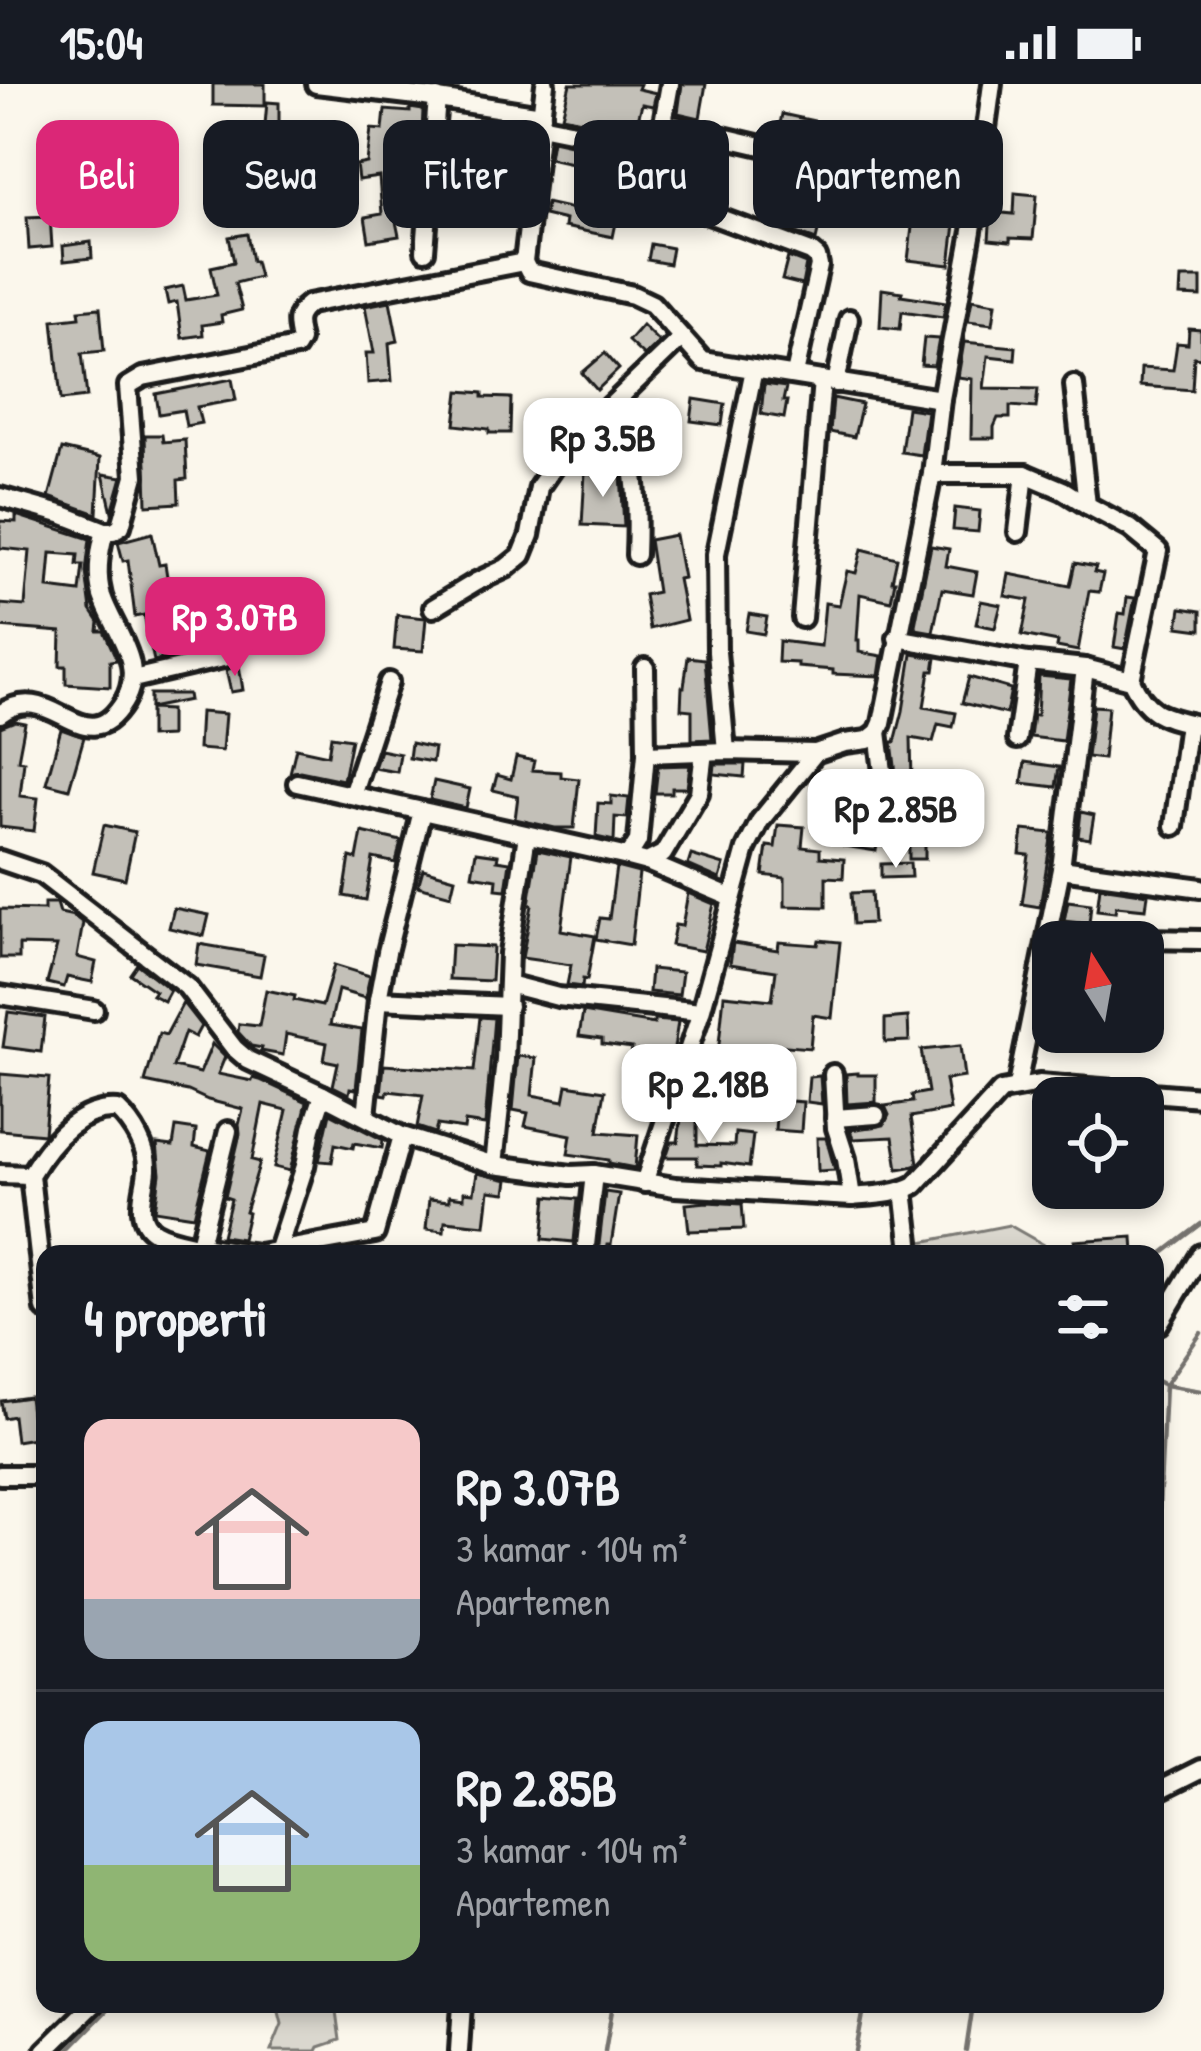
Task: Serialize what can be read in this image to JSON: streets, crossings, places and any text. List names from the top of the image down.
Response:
{
  "north": "top",
  "page": {
    "status": "15:04",
    "chip": [
      "Beli",
      "Sewa",
      "Filter",
      "Baru",
      "Apartemen"
    ],
    "price": [
      "Rp 3.5B",
      "Rp 3.07B",
      "Rp 2.85B",
      "Rp 2.18B"
    ],
    "heading": "4 properti",
    "list": [
      {
        "name": "Rp 3.07B",
        "note": "3 kamar · 104 m² · Apartemen"
      },
      {
        "name": "Rp 2.85B",
        "note": "3 kamar · 104 m² · Apartemen"
      }
    ]
  }
}
